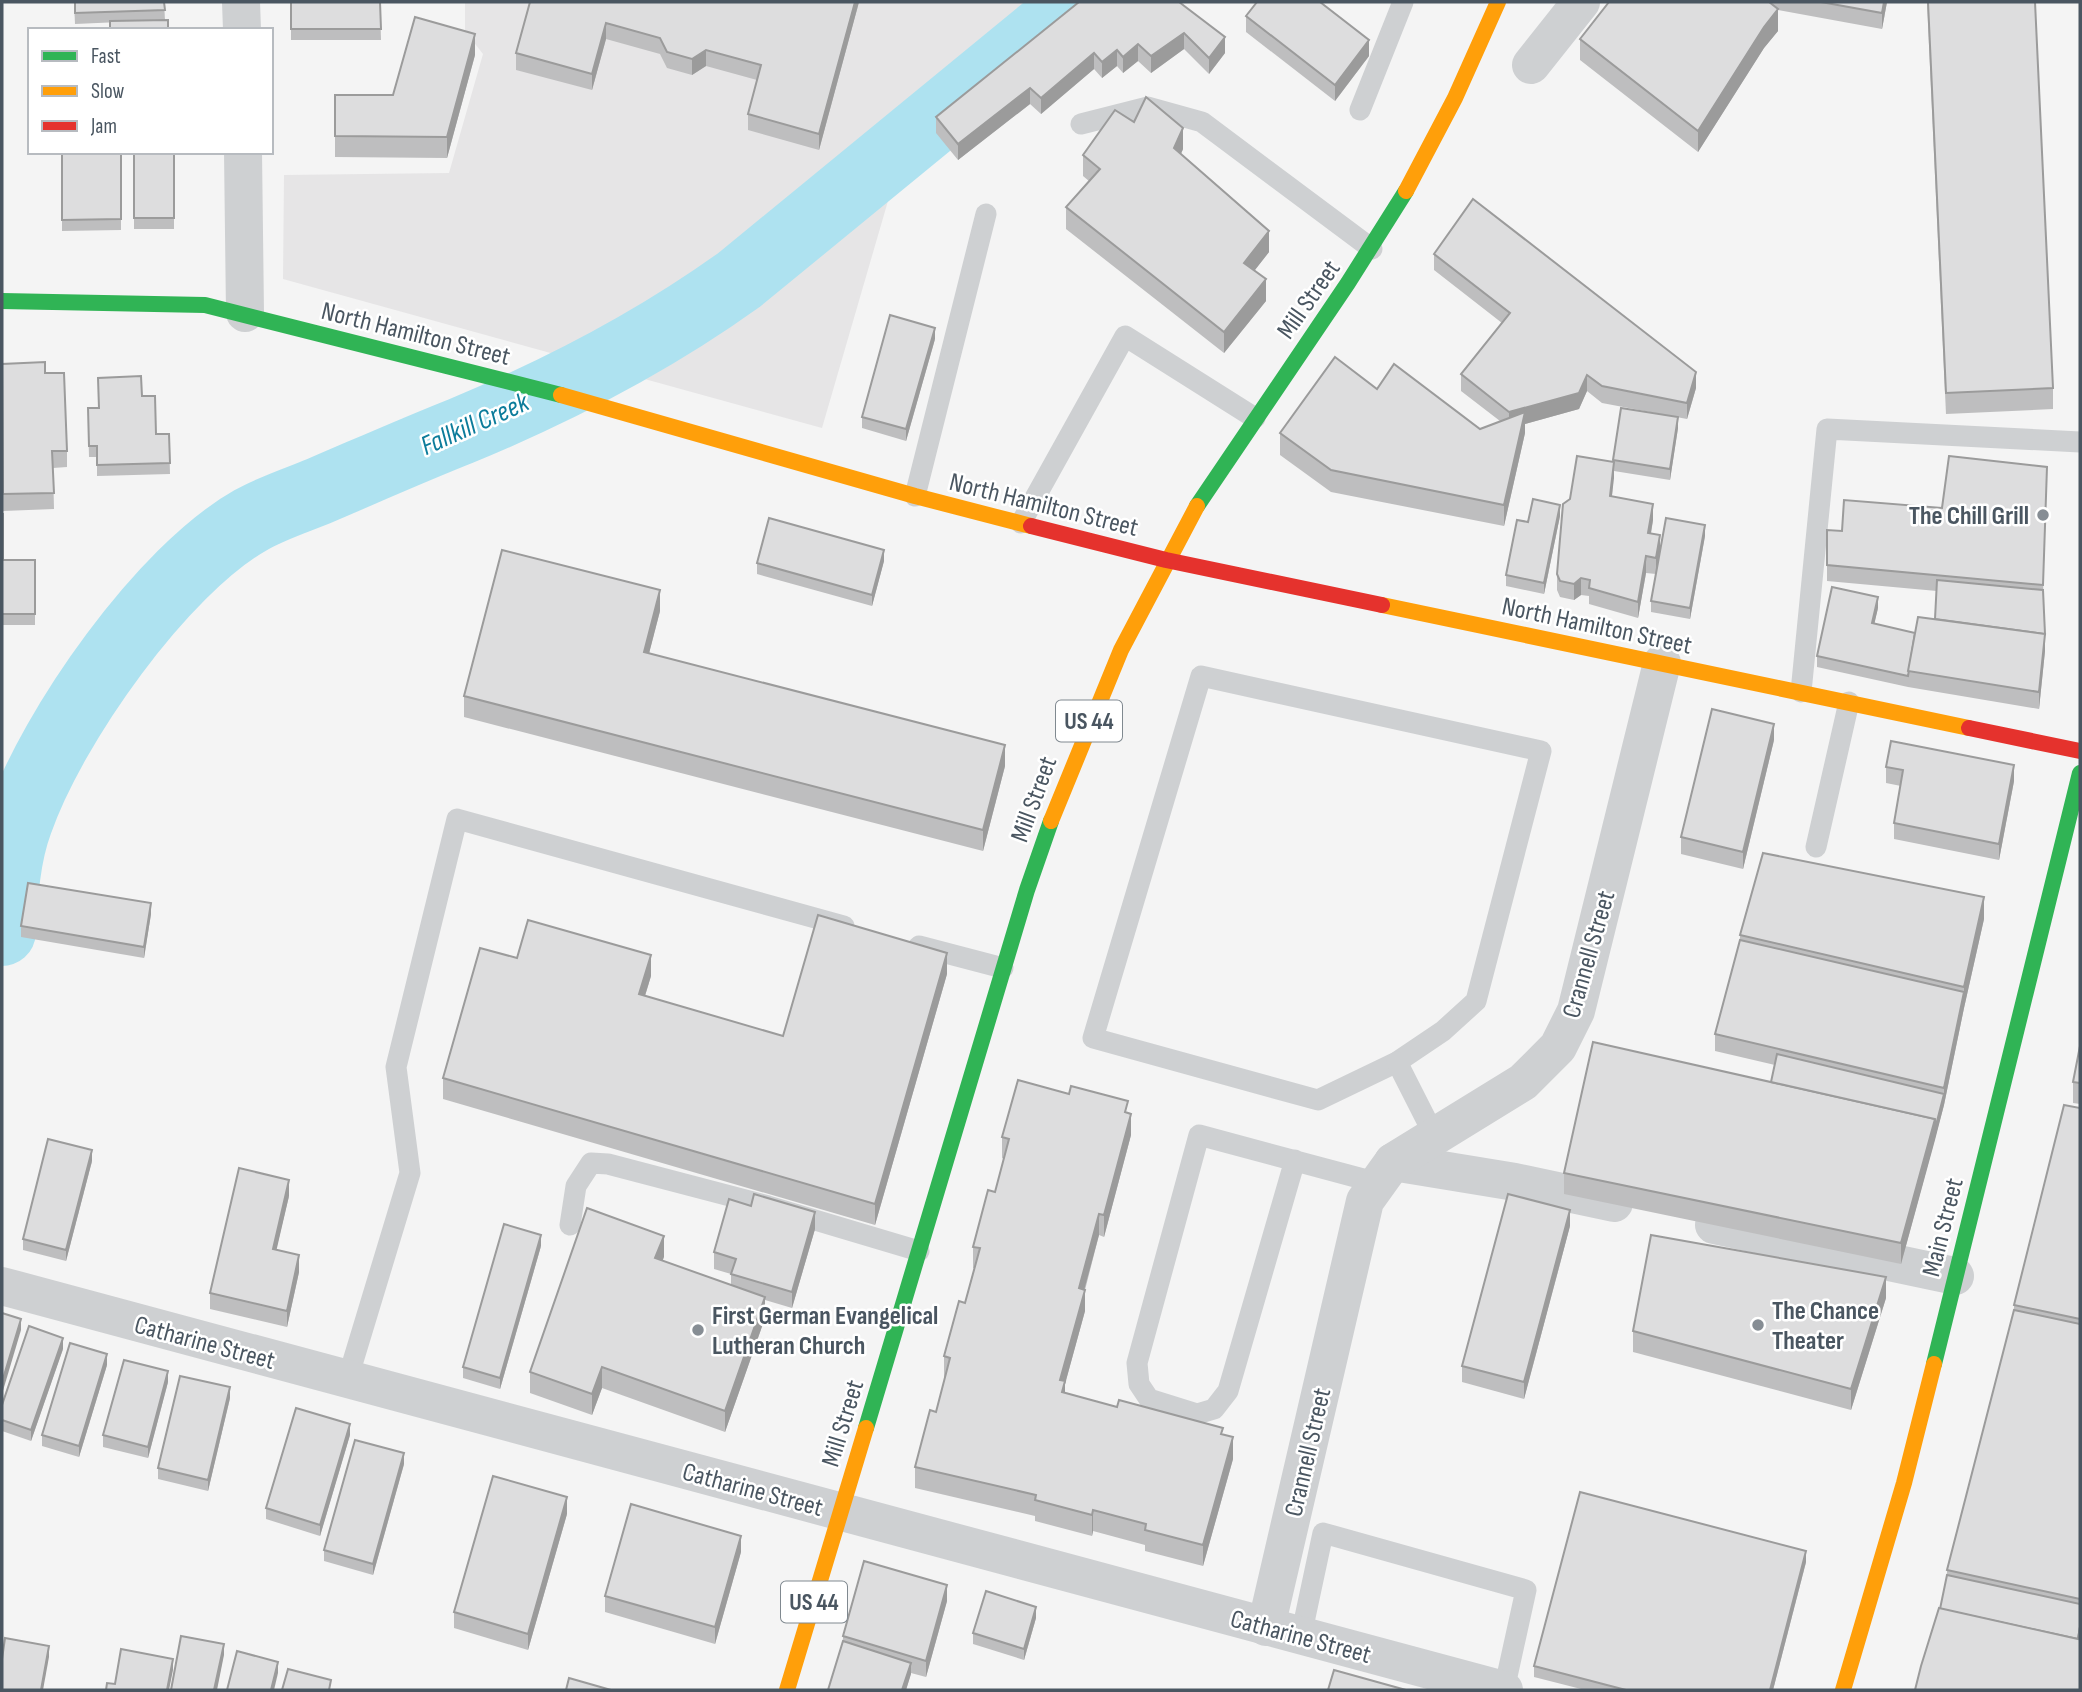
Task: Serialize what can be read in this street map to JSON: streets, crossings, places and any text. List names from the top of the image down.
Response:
{
  "streets": {
    "main road": [
      "Mill Street",
      "North Hamilton Street",
      "US 44",
      "Main Street"
    ],
    "street": ["Crannell Street", "Catharine Street"]
  },
  "crossings": [
    ["Mill Street", "North Hamilton Street"],
    ["Mill Street", "Catharine Street"],
    ["North Hamilton Street", "Crannell Street"],
    ["Crannell Street", "Catharine Street"]
  ],
  "water": ["Fallkill Creek"],
  "places": ["The Chill Grill", "The Chance Theater", "First German Evangelical Lutheran Church"],
  "legend": ["Fast", "Slow", "Jam"]
}
